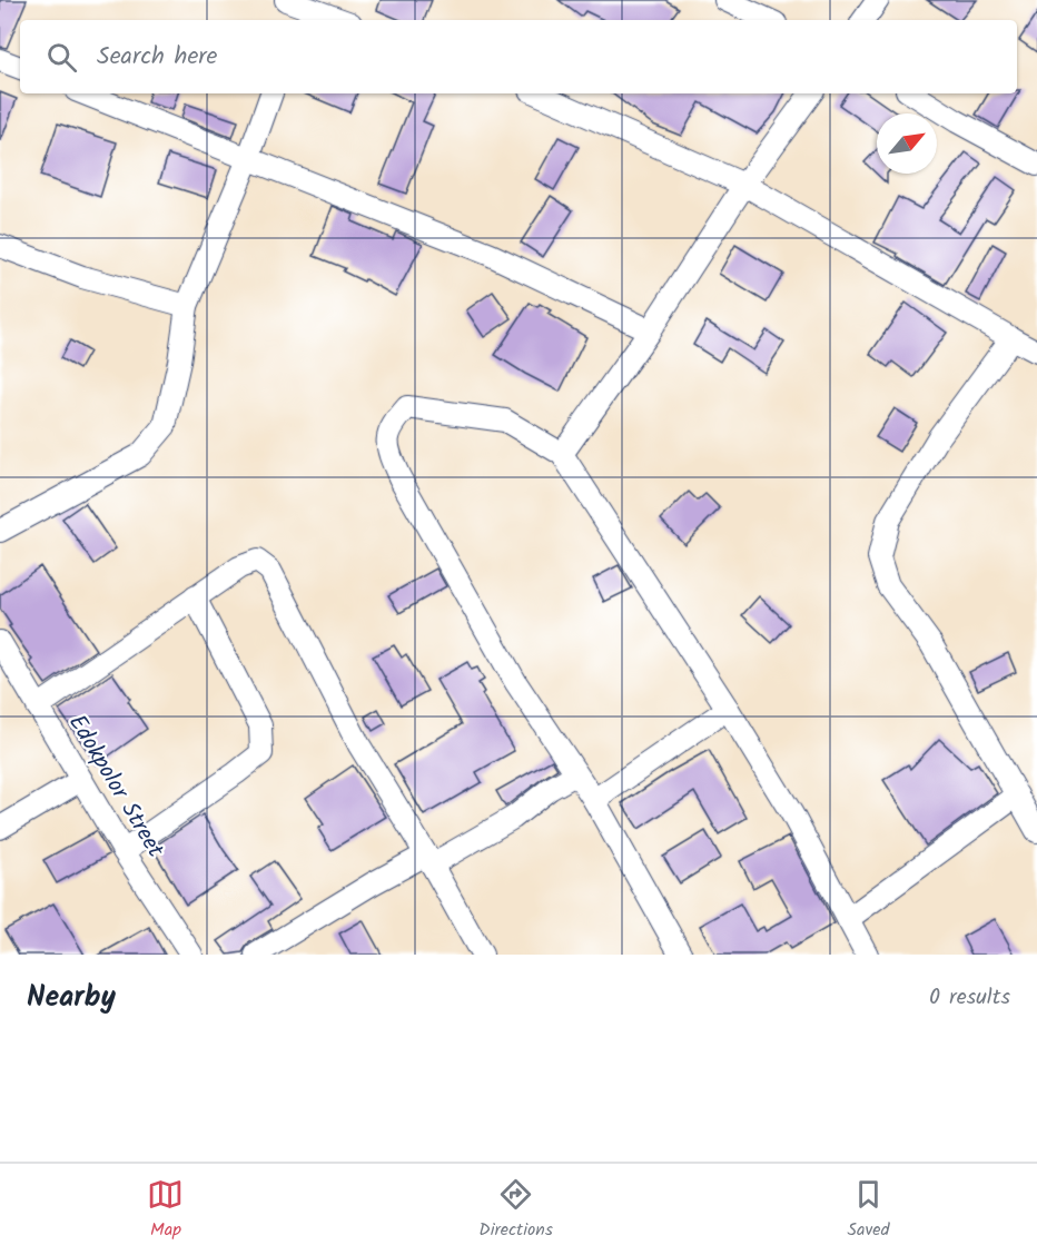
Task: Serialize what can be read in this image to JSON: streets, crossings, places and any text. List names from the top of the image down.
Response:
{
  "streets": {
    "street": ["Edokpolor Street"]
  },
  "north": "top right",
  "page": {
    "search": "Search here",
    "heading": ["Nearby", "0 results"],
    "nav": ["Map", "Directions", "Saved"]
  }
}
